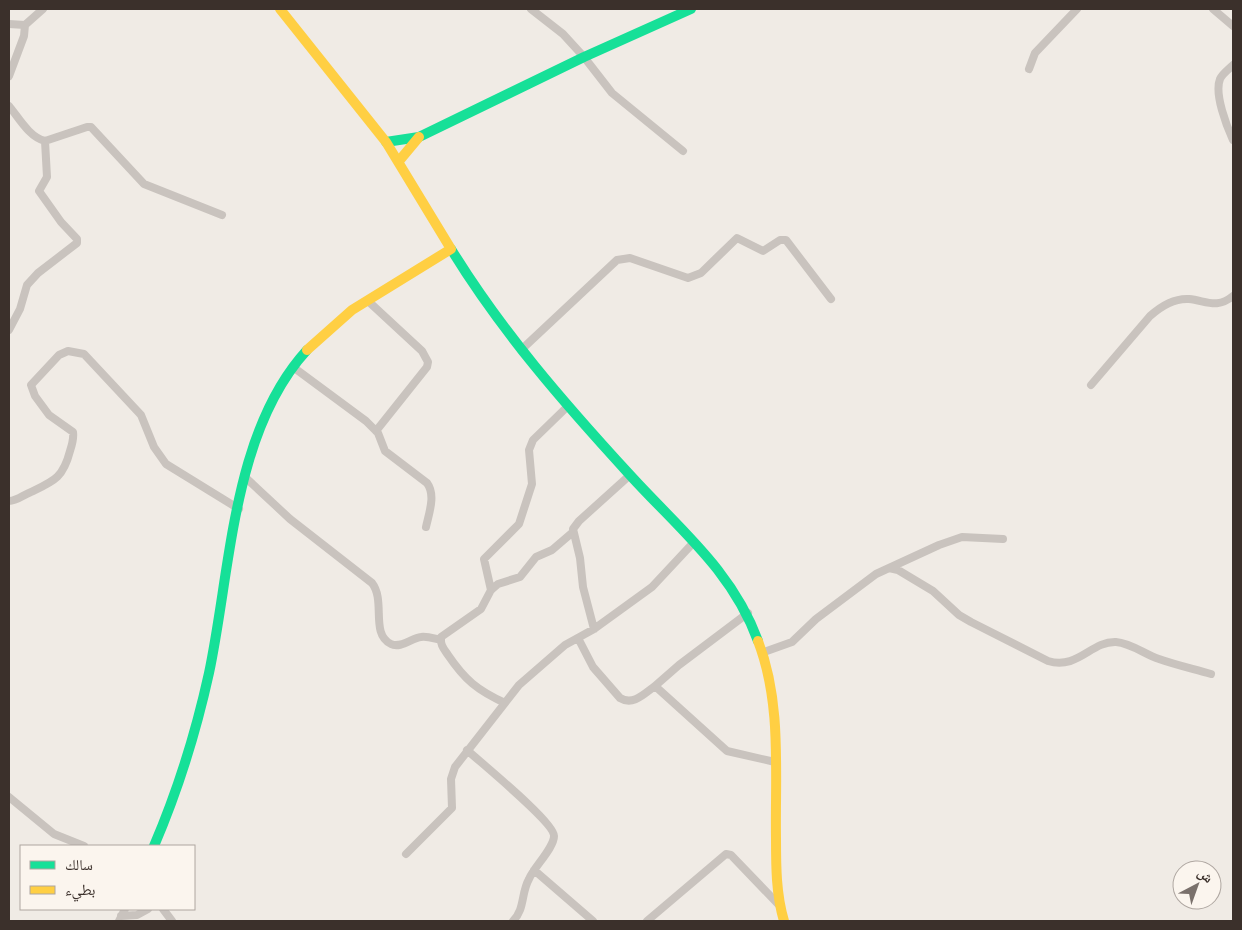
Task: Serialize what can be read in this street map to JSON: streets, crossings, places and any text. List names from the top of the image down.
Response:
{
  "legend": ["سالك", "بطيء"],
  "north": "top right"
}
